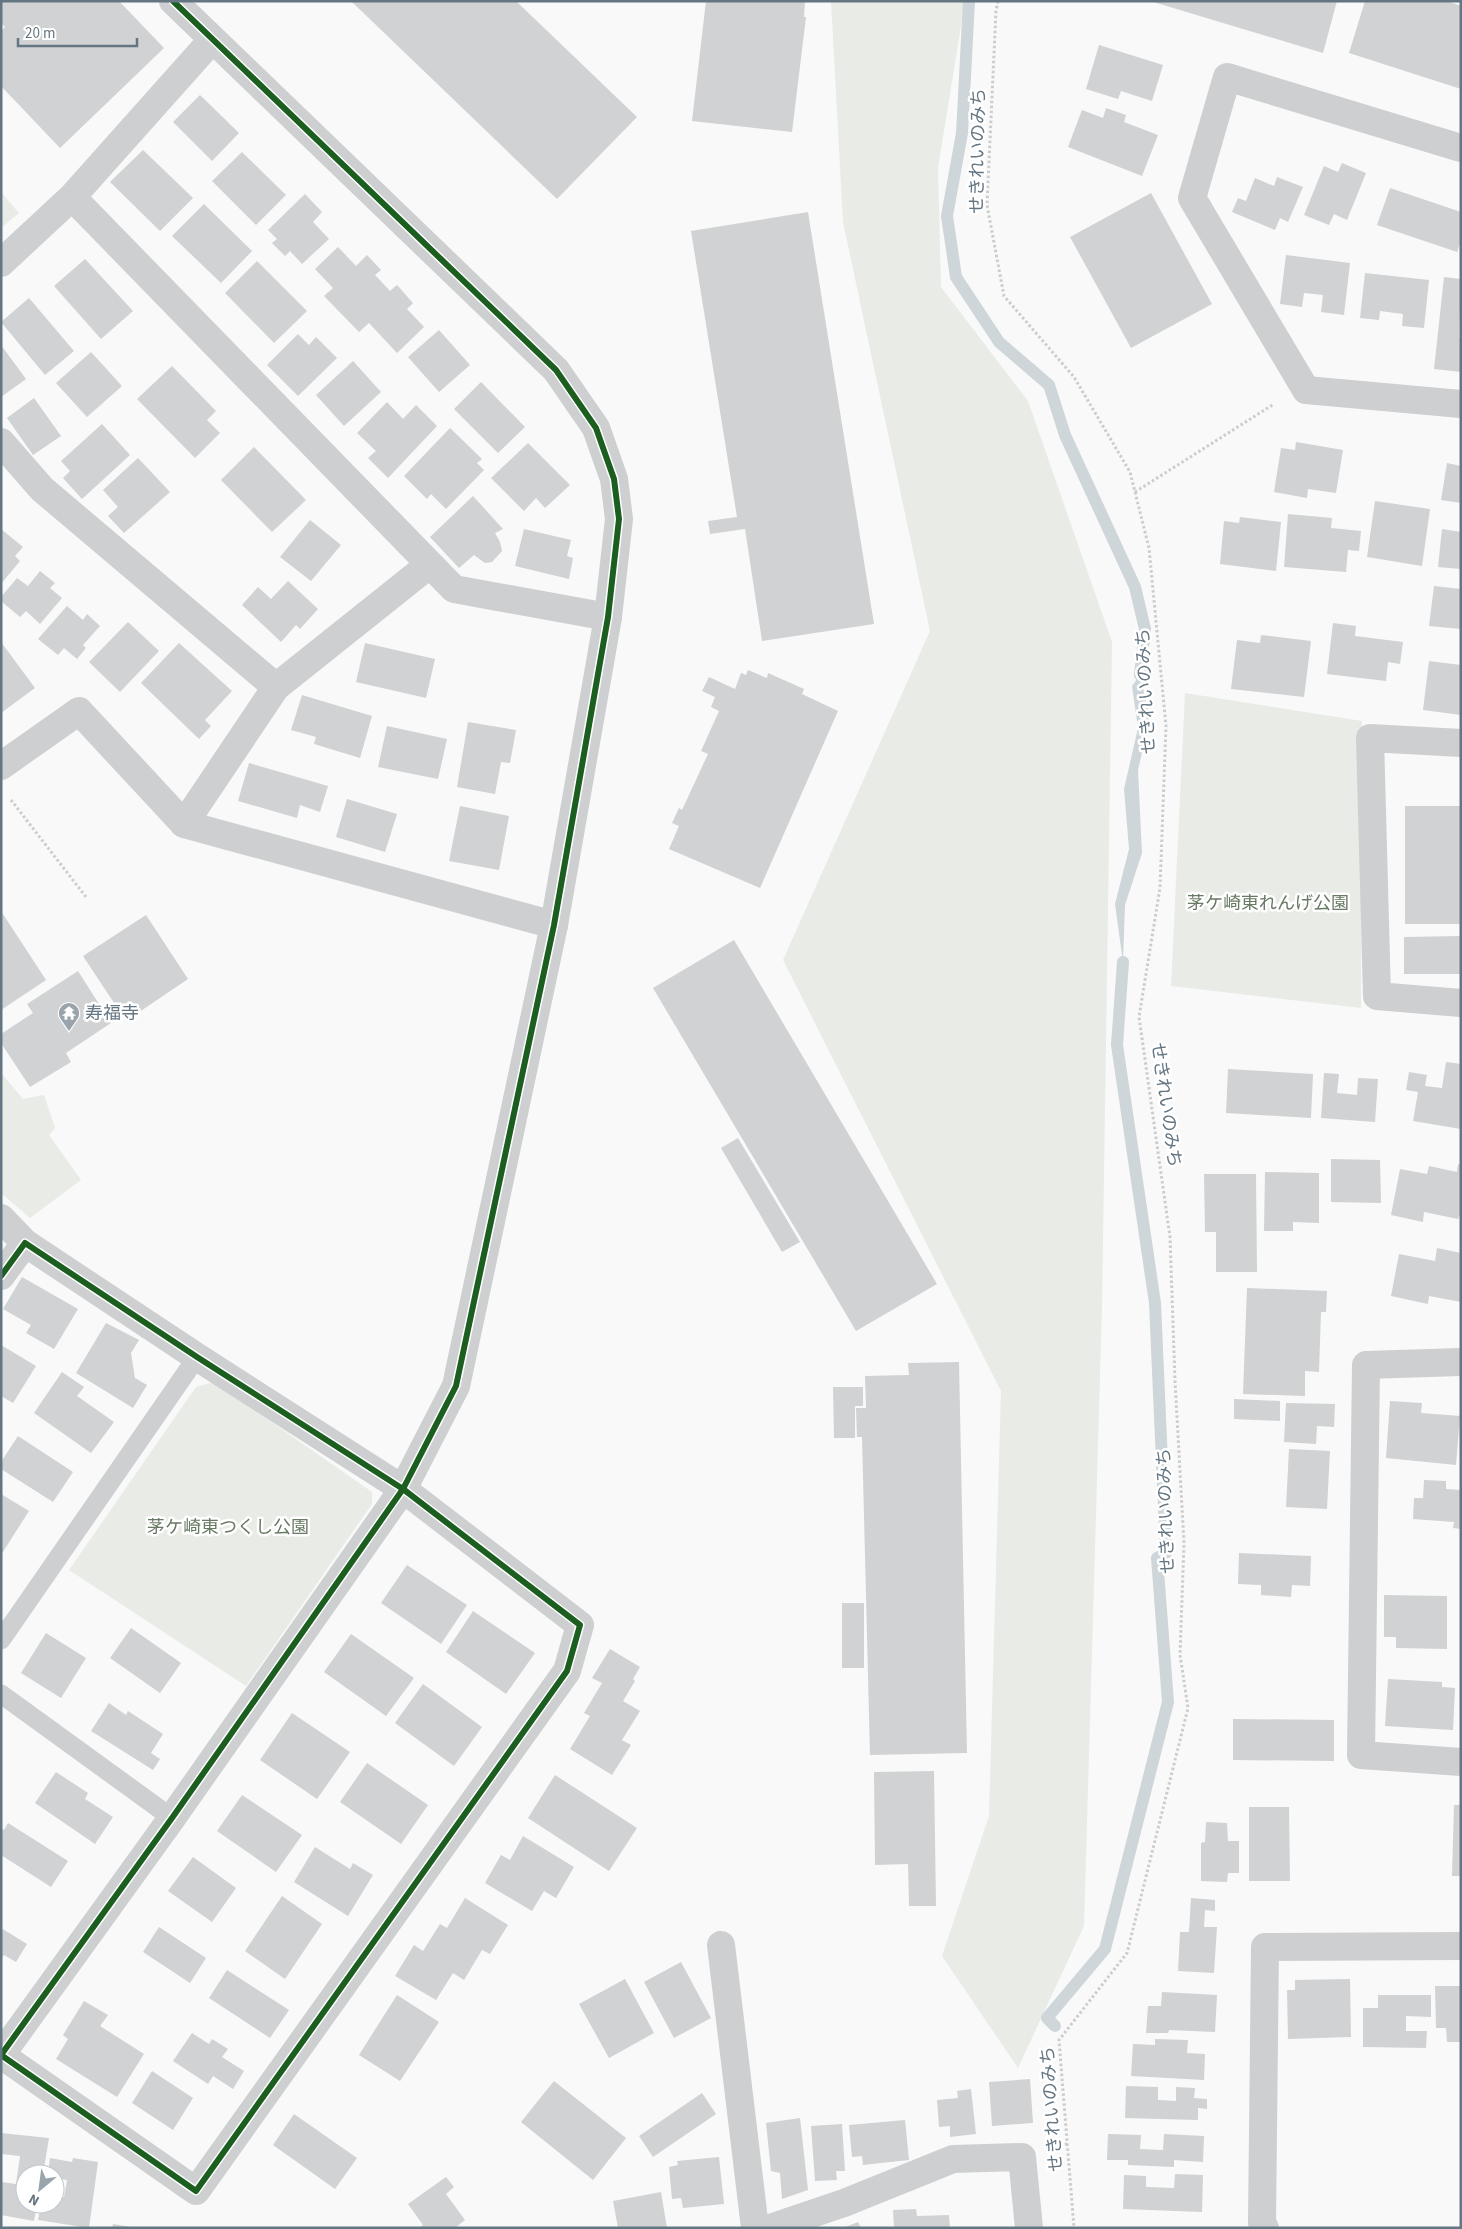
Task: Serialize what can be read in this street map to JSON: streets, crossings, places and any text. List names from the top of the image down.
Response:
{
  "streets": {
    "path": ["せきれいのみち"]
  },
  "parks": ["茅ケ崎東れんげ公園", "茅ケ崎東つくし公園"],
  "places": {
    "temple": ["寿福寺"]
  },
  "scale_bar": "20 m",
  "north": "bottom left"
}
